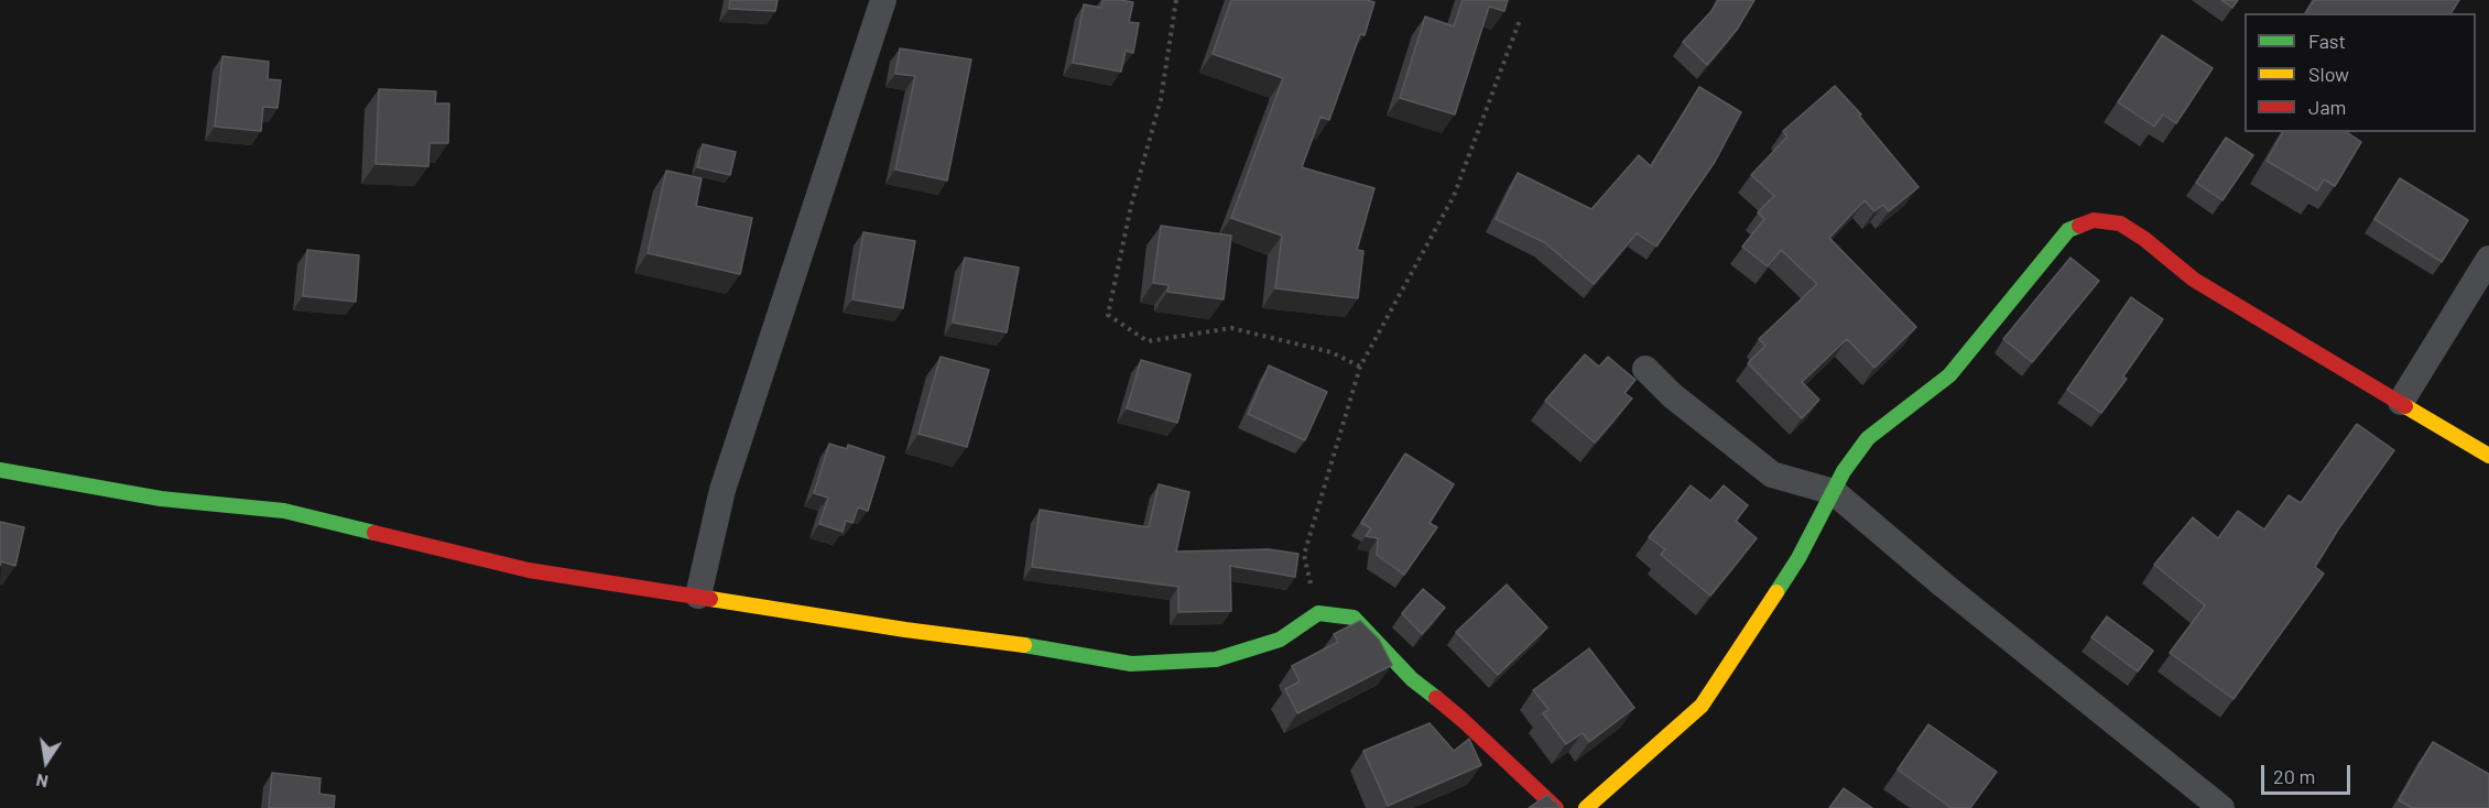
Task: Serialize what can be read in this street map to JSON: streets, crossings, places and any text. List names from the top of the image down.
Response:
{
  "legend": ["Fast", "Slow", "Jam"],
  "scale_bar": "20 m",
  "north": "bottom"
}
